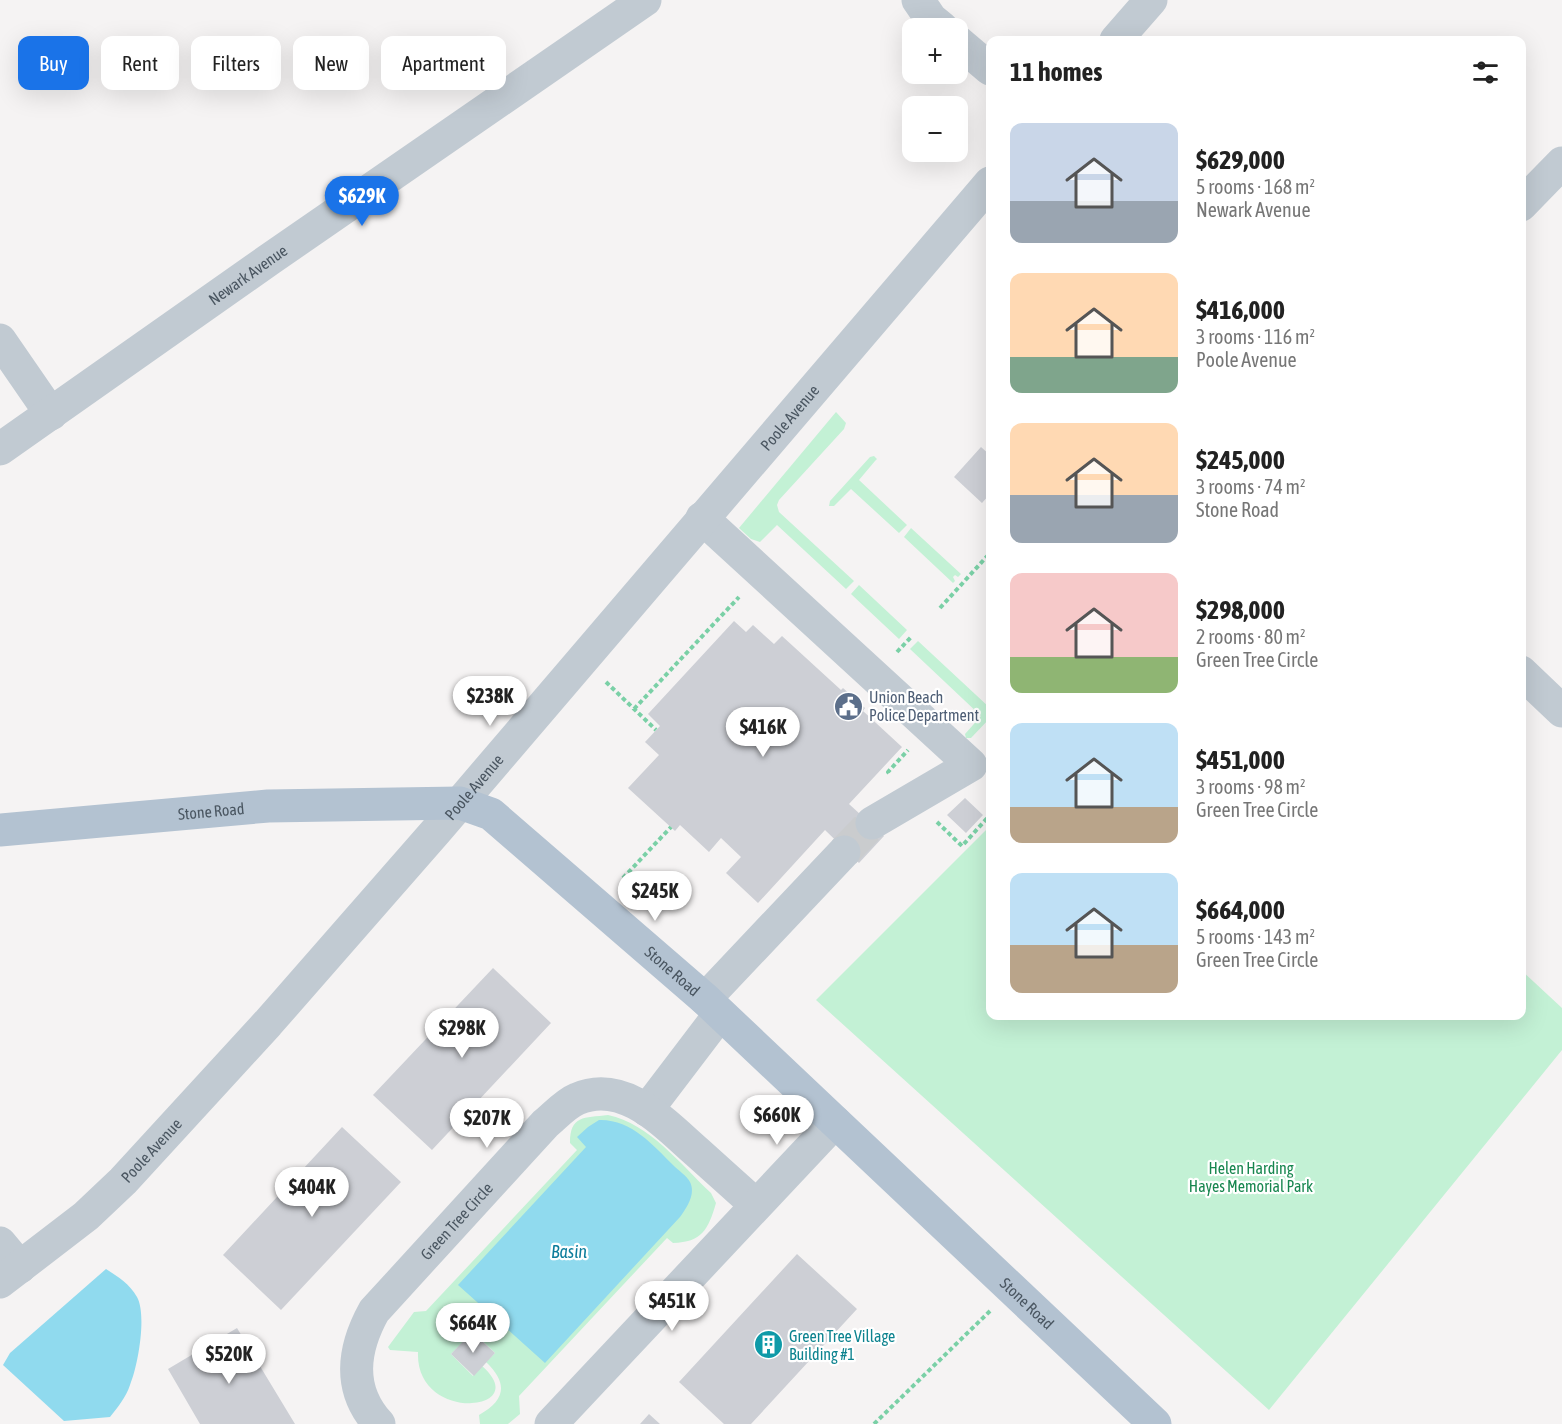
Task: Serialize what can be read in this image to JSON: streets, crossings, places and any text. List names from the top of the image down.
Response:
{
  "streets": {
    "main road": ["Stone Road"],
    "street": ["Newark Avenue", "Poole Avenue", "Green Tree Circle"]
  },
  "crossings": [
    ["Poole Avenue", "Stone Road"]
  ],
  "water": ["Basin"],
  "parks": ["Helen Harding Hayes Memorial Park"],
  "places": {
    "public building": ["Union Beach Police Department"],
    "building": ["Green Tree Village Building #1"]
  },
  "page": {
    "map_buttons": ["+", "−"],
    "chip": [
      "Buy",
      "Rent",
      "Filters",
      "New",
      "Apartment"
    ],
    "heading": "11 homes",
    "list": [
      {
        "name": "$629,000",
        "note": "5 rooms · 168 m² · Newark Avenue"
      },
      {
        "name": "$416,000",
        "note": "3 rooms · 116 m² · Poole Avenue"
      },
      {
        "name": "$245,000",
        "note": "3 rooms · 74 m² · Stone Road"
      },
      {
        "name": "$298,000",
        "note": "2 rooms · 80 m² · Green Tree Circle"
      },
      {
        "name": "$451,000",
        "note": "3 rooms · 98 m² · Green Tree Circle"
      },
      {
        "name": "$664,000",
        "note": "5 rooms · 143 m² · Green Tree Circle"
      }
    ],
    "price": [
      "$629K",
      "$238K",
      "$416K",
      "$245K",
      "$298K",
      "$660K",
      "$207K",
      "$404K",
      "$451K",
      "$664K",
      "$520K"
    ]
  }
}
